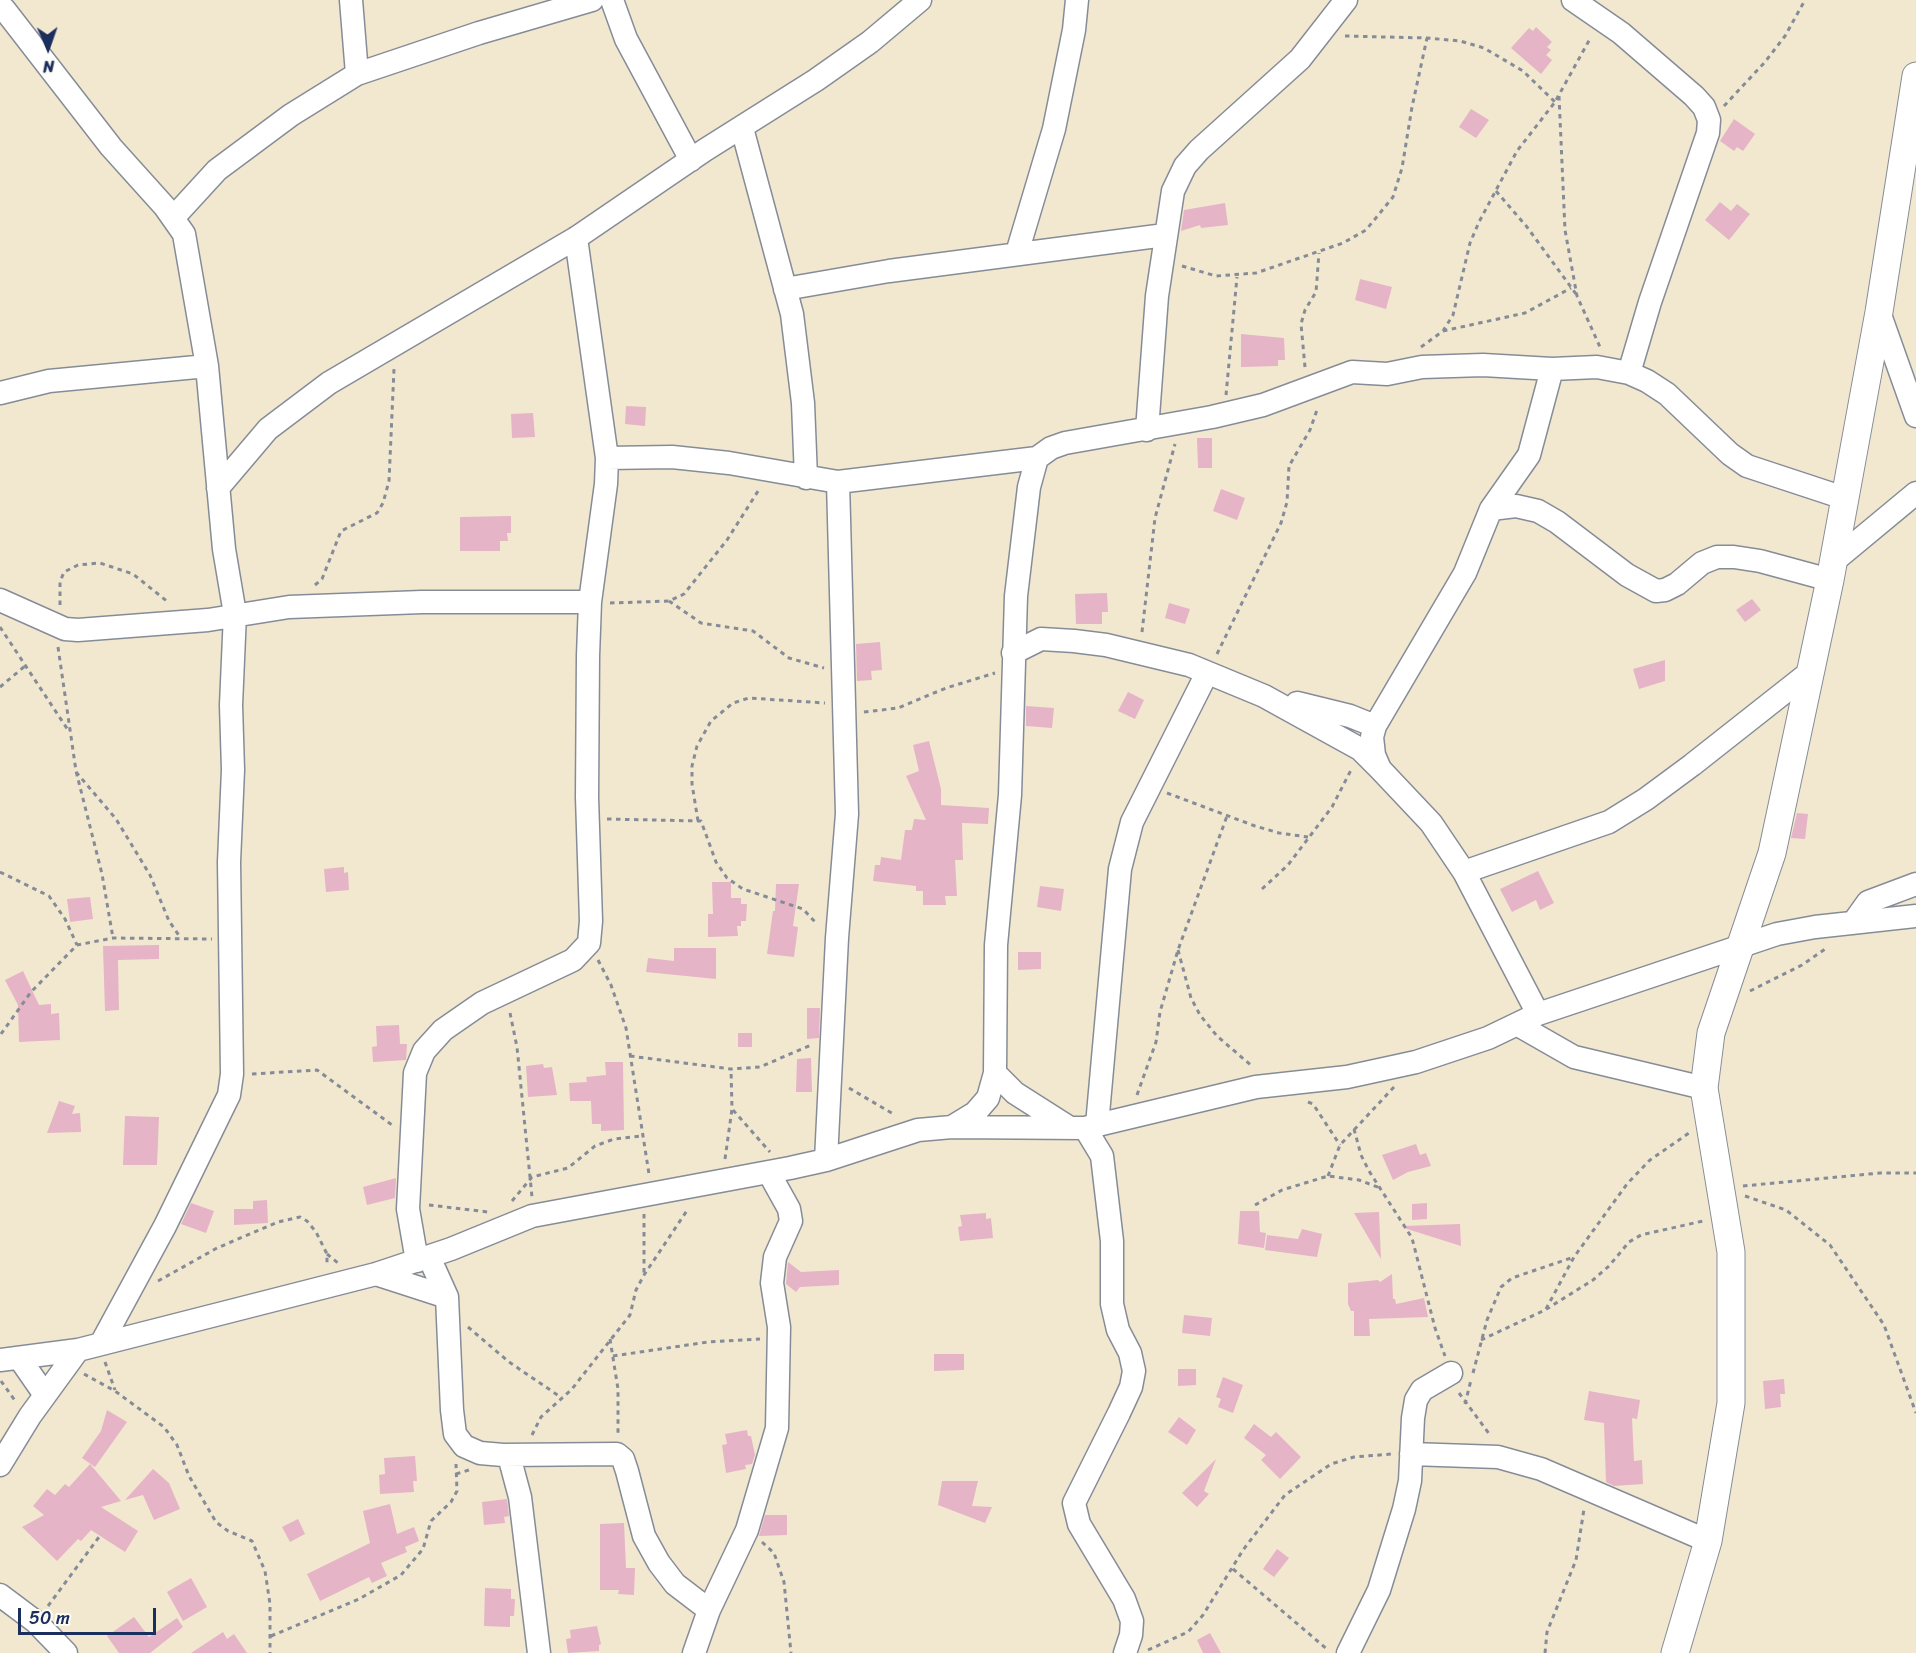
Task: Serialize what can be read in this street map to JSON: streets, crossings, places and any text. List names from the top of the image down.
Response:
{
  "scale_bar": "50 m",
  "north": "bottom"
}
